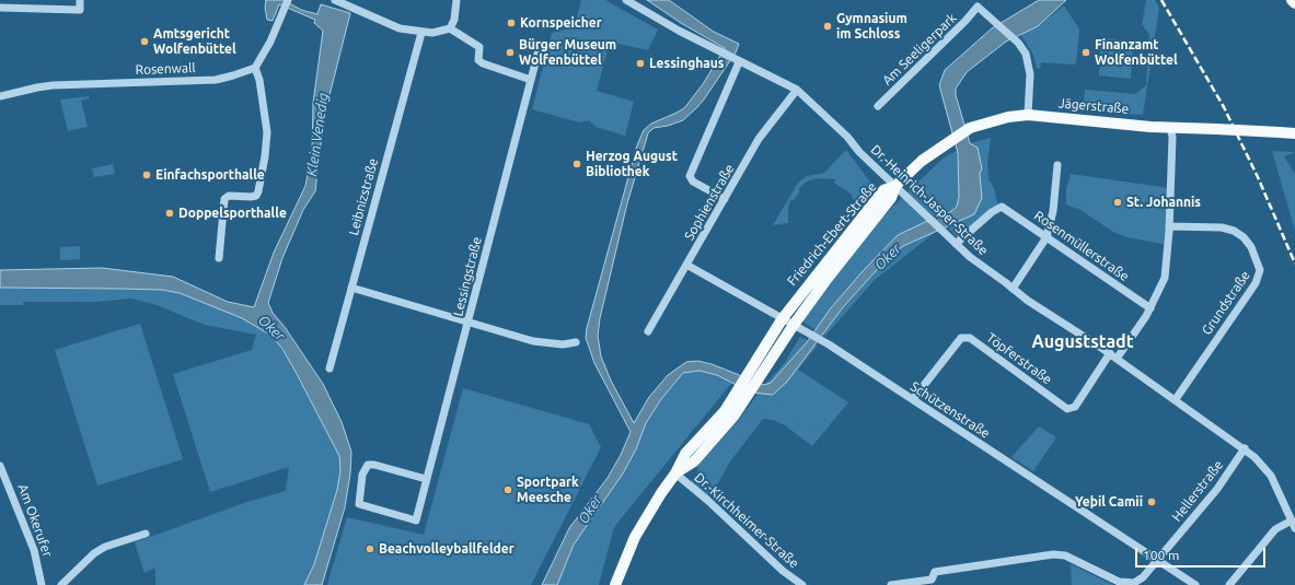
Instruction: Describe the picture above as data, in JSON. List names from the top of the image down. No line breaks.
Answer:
{"streets":{"main road":["Jägerstraße","Friedrich-Ebert-Straße"],"street":["Am Seeligerpark","Rosenwall","Leibnizstraße","Dr.-Heinrich-Jasper-Straße","Sophienstraße","Rosenmüllerstraße","Lessingstraße","Grundstraße","Töpferstraße","Schützenstraße","Hellerstraße","Am Okerufer","Dr.-Kirchheimer-Straße"]},"crossings":[["Am Seeligerpark","Jägerstraße"],["Jägerstraße","Dr.-Heinrich-Jasper-Straße"],["Jägerstraße","Friedrich-Ebert-Straße"],["Dr.-Heinrich-Jasper-Straße","Sophienstraße"],["Dr.-Heinrich-Jasper-Straße","Friedrich-Ebert-Straße"],["Dr.-Heinrich-Jasper-Straße","Rosenmüllerstraße"],["Dr.-Heinrich-Jasper-Straße","Grundstraße"],["Dr.-Heinrich-Jasper-Straße","Töpferstraße"],["Dr.-Heinrich-Jasper-Straße","Hellerstraße"],["Sophienstraße","Schützenstraße"],["Friedrich-Ebert-Straße","Schützenstraße"],["Friedrich-Ebert-Straße","Dr.-Kirchheimer-Straße"],["Töpferstraße","Schützenstraße"],["Schützenstraße","Hellerstraße"]],"districts":["Auguststadt"],"water":["Klein Venedig","Oker"],"places":["Kornspeicher","Gymnasium im Schloss","Amtsgericht Wolfenbüttel","Bürger Museum Wolfenbüttel","Finanzamt Wolfenbüttel","Lessinghaus","Herzog August Bibliothek","Einfachsporthalle","St. Johannis","Doppelsporthalle","Sportpark Meesche","Yeþil Camii","Beachvolleyballfelder"],"scale_bar":"100 m"}
